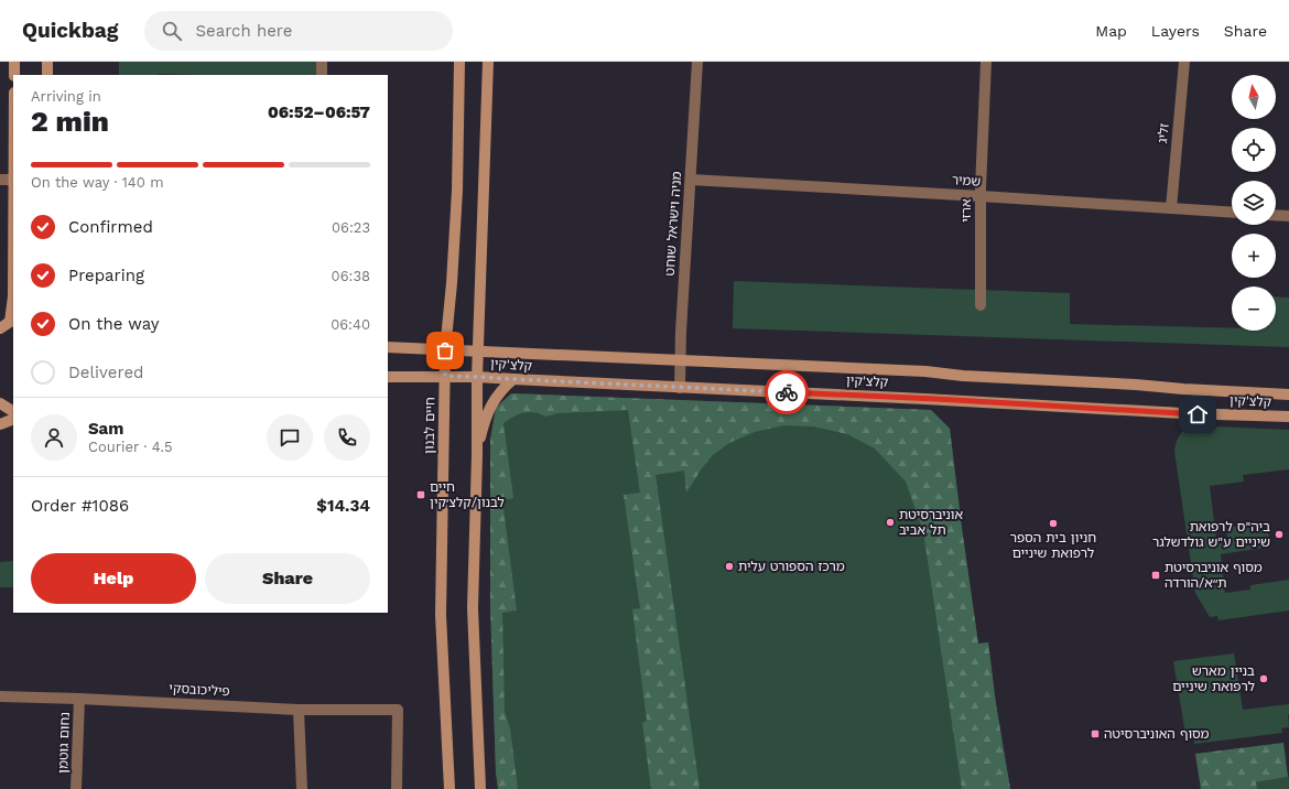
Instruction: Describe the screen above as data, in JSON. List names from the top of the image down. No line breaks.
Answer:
{"streets":{"street":["זליג","שמיר","ארזי","מניה וישראל שוחט","קלצ'קין","חיים לבנון","פיליכובסקי","נחום גוטמן"]},"crossings":[["זליג","שמיר"],["שמיר","ארזי"],["שמיר","מניה וישראל שוחט"],["מניה וישראל שוחט","קלצ'קין"],["קלצ'קין","חיים לבנון"],["פיליכובסקי","נחום גוטמן"]],"places":{"transit":["חיים לבנון/קלצ׳קין","מסוף אוניברסיטת ת״א/הורדה","מסוף האוניברסיטה"],"other":["אוניברסיטת תל אביב","חניון בית הספר לרפואת שיניים","ביה\"ס לרפואת שיניים ע\"ש גולדשלגר","מרכז הספורט עלית","בניין מארש לרפואת שיניים"]},"north":"top","page":{"header":"Quickbag","search":"Search here","nav":["Map","Layers","Share"],"map_buttons":["+","−"],"heading":["2 min","Arriving in","06:52–06:57"],"panel":["Sam","Courier · 4.5","Order #1086","$14.34"],"bar":"On the way · 140 m","list":[["Confirmed","06:23"],["Preparing","06:38"],["On the way","06:40"],"Delivered"],"buttons":["Help","Share"]}}
